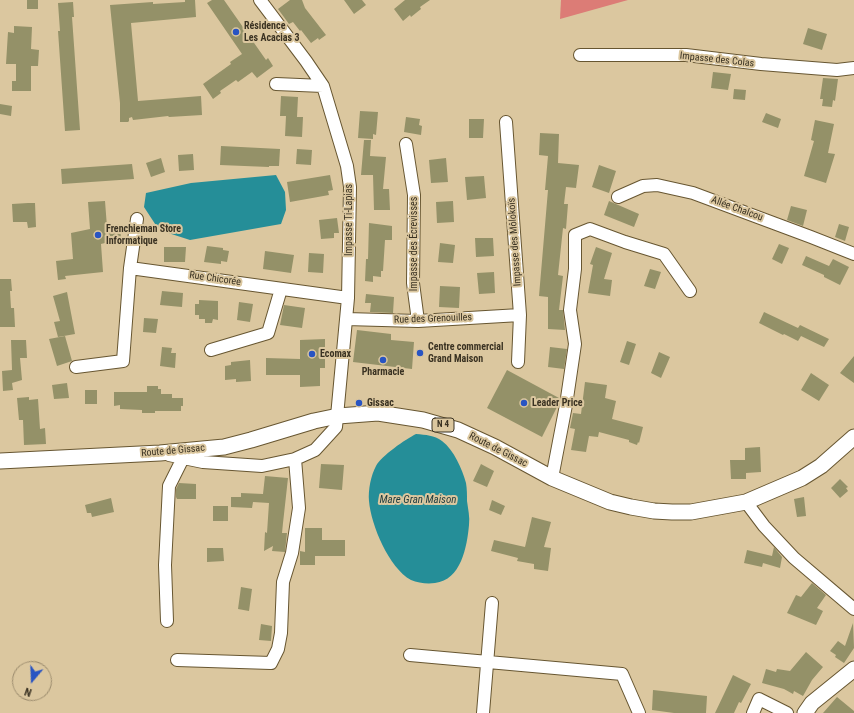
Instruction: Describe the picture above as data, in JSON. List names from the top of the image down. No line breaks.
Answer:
{"streets":{"main road":["N 4","Route de Gissac"],"street":["Impasse des Colas","Allée Chalcou","Impasse Ti-Lapias","Impasse des Môlokoïs","Impasse des Écrevisses","Rue Chicorée","Rue des Grenouilles"]},"crossings":[["Impasse Ti-Lapias","Rue Chicorée"],["Impasse Ti-Lapias","Rue des Grenouilles"],["Impasse Ti-Lapias","Route de Gissac"],["Impasse des Môlokoïs","Rue des Grenouilles"],["Impasse des Écrevisses","Rue des Grenouilles"]],"water":["Mare Gran Maison"],"places":["Résidence Les Acacias 3","Frenchieman Store Informatique","Centre commercial Grand Maison","Ecomax","Pharmacie","Gissac","Leader Price"],"north":"bottom"}
